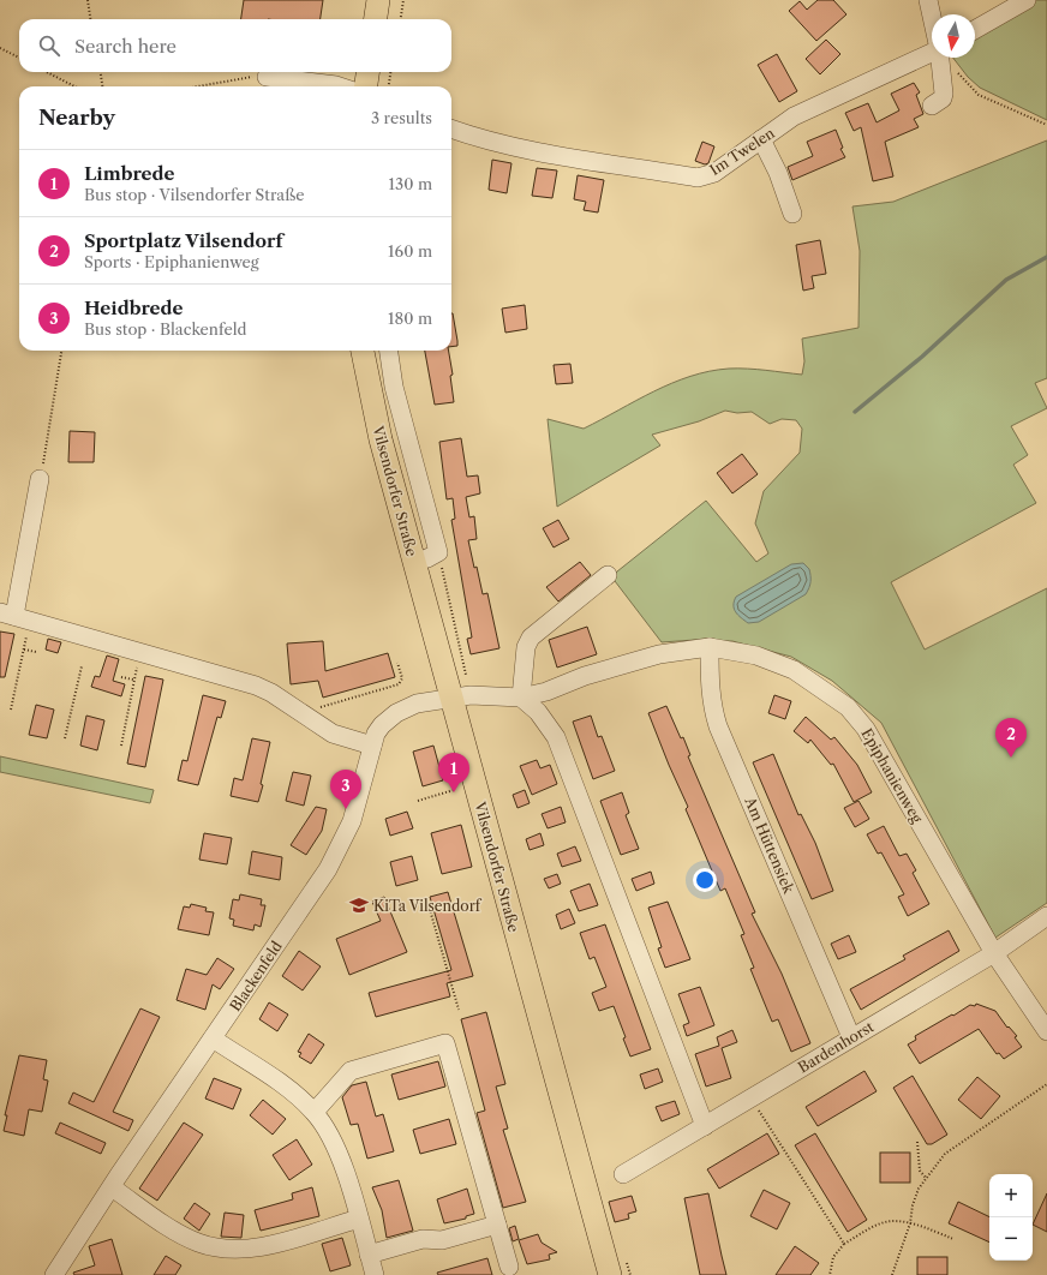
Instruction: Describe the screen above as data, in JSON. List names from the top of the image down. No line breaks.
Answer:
{"streets":{"main road":["Vilsendorfer Straße"],"street":["Im Twelen","Epiphanienweg","Am Hüttensiek","Blackenfeld","Bardenhorst"]},"crossings":[["Vilsendorfer Straße","Epiphanienweg"],["Vilsendorfer Straße","Blackenfeld"],["Epiphanienweg","Am Hüttensiek"],["Epiphanienweg","Blackenfeld"],["Epiphanienweg","Bardenhorst"],["Am Hüttensiek","Bardenhorst"]],"places":{"school or university":["KiTa Vilsendorf"]},"north":"bottom","page":{"search":"Search here","heading":["Nearby","3 results"],"list":[{"mark":"1","name":"Limbrede","note":"Bus stop · Vilsendorfer Straße","value":"130 m"},{"mark":"2","name":"Sportplatz Vilsendorf","note":"Sports · Epiphanienweg","value":"160 m"},{"mark":"3","name":"Heidbrede","note":"Bus stop · Blackenfeld","value":"180 m"}],"pins":["2","1","3"],"map_buttons":["+","−"]}}
